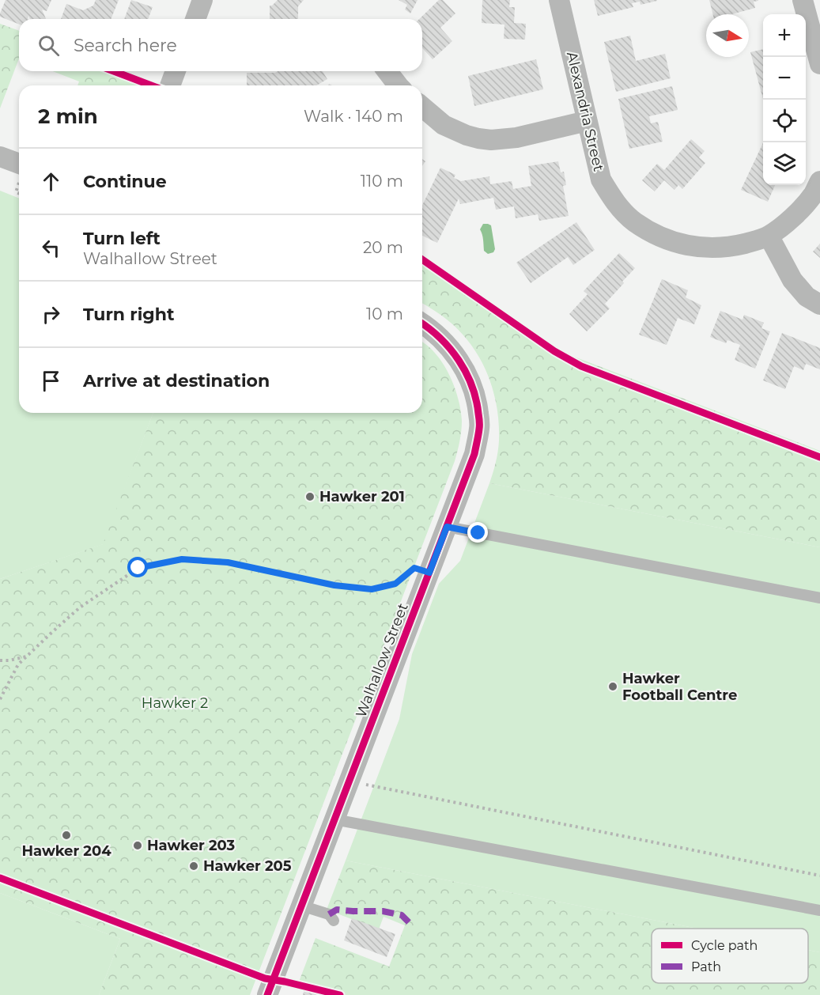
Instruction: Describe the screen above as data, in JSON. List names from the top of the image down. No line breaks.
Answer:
{"streets":{"street":["Alexandria Street","Walhallow Street"]},"parks":["Hawker 2"],"places":["Hawker 201","Hawker Football Centre","Hawker 204","Hawker 203","Hawker 205"],"legend":["Cycle path","Path"],"north":"right","page":{"map_buttons":["+","−"],"search":"Search here","heading":["2 min","Walk · 140 m"],"list":[["Continue","110 m"],["Turn left","Walhallow Street","20 m"],["Turn right","10 m"],"Arrive at destination"]}}
